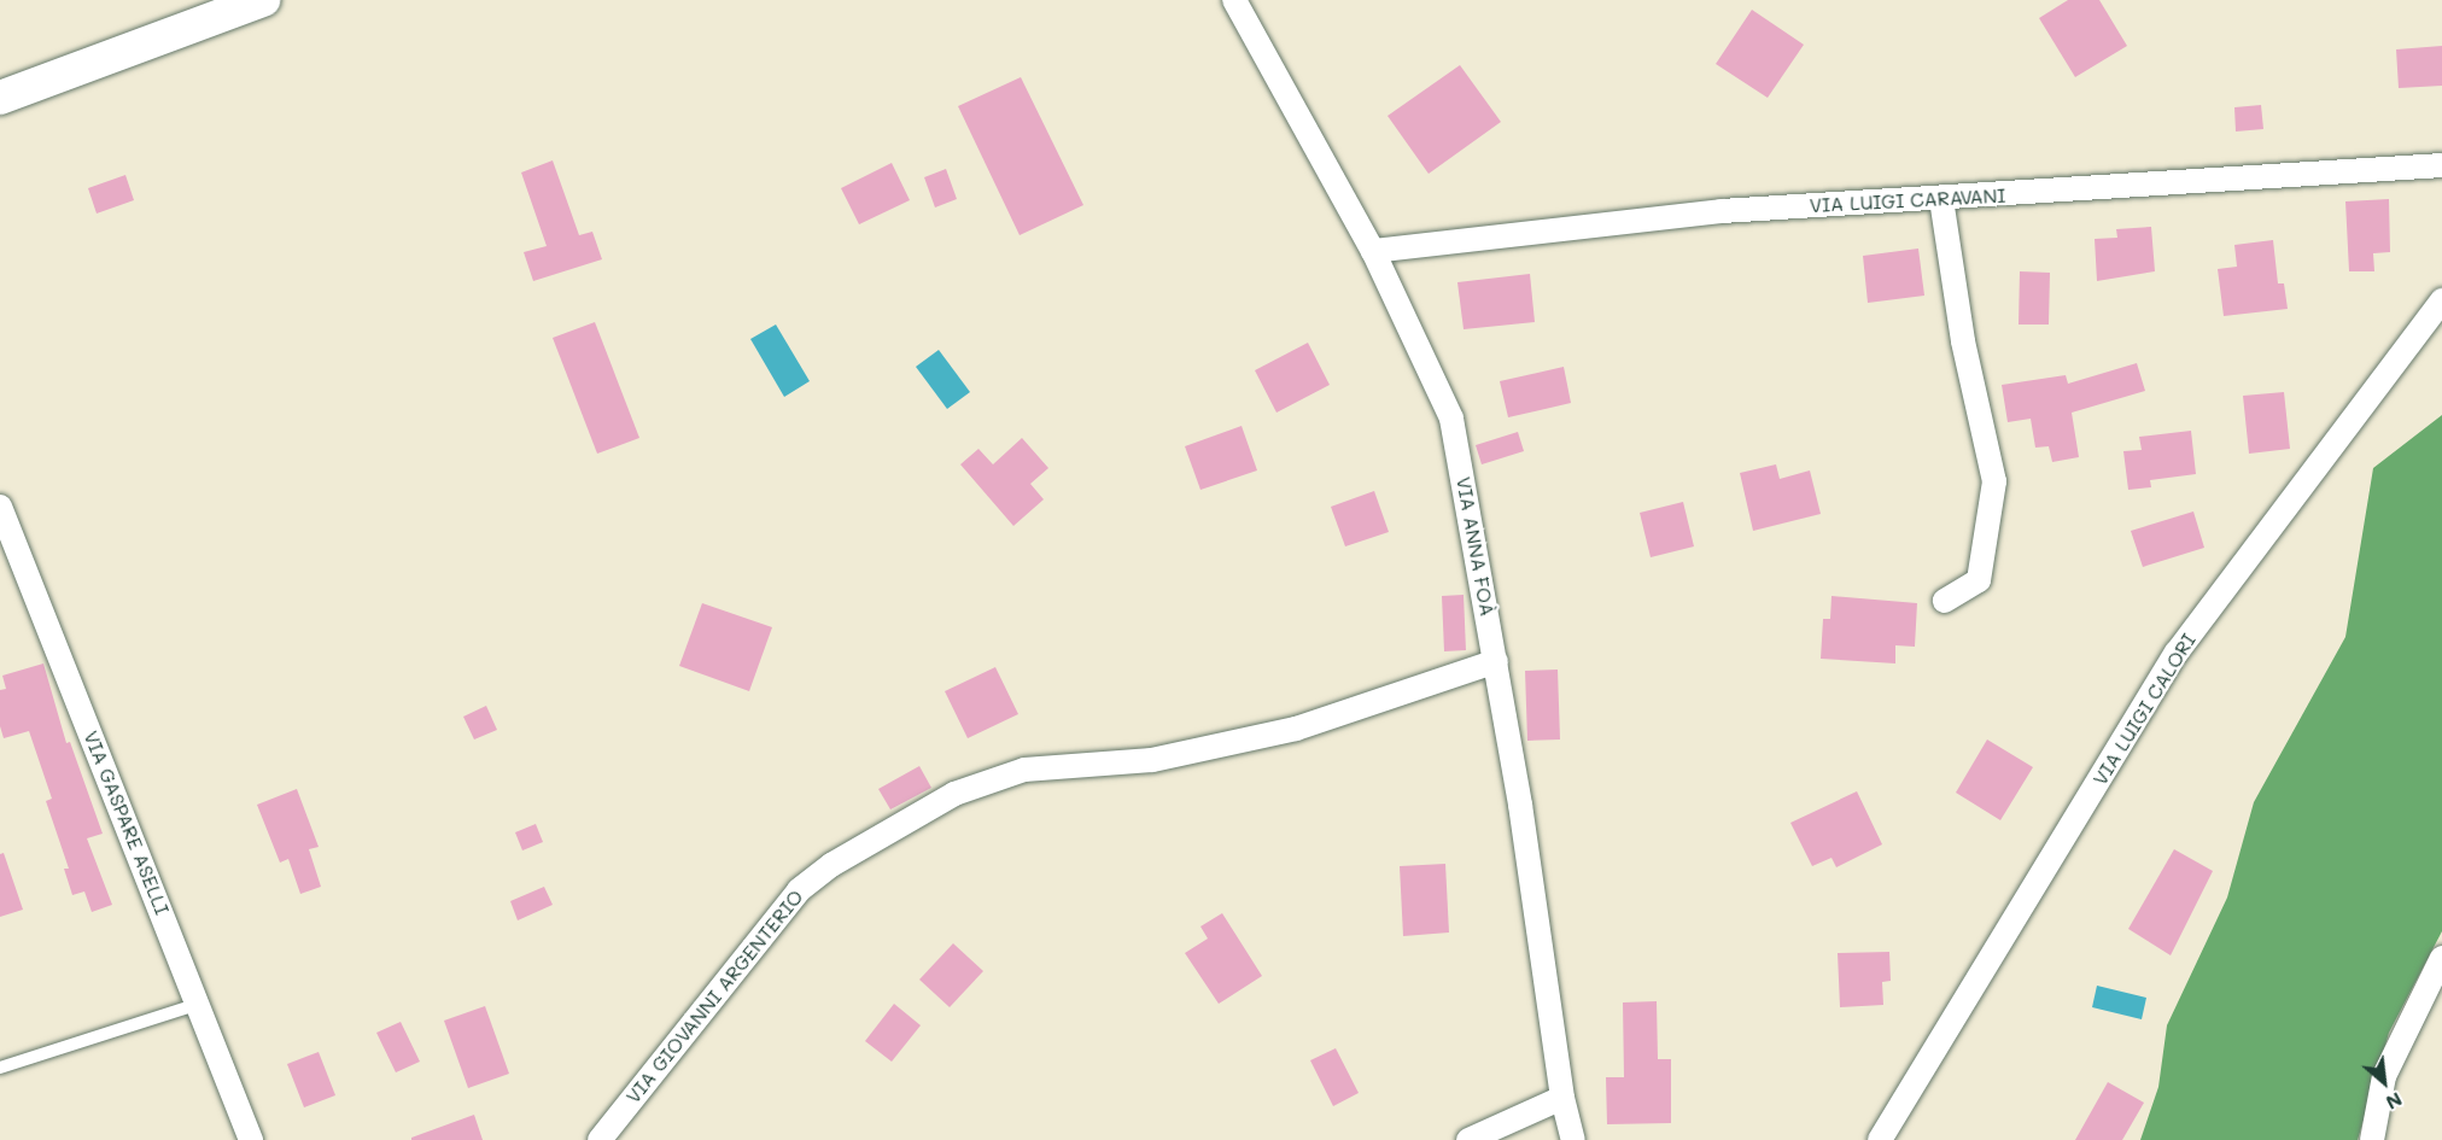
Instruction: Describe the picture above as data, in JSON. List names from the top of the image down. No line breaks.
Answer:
{"streets":{"street":["VIA LUIGI CARAVANI","VIA ANNA FOÀ","VIA LUIGI CALORI","VIA GASPARE ASELLI","VIA GIOVANNI ARGENTERIO"]},"crossings":[["VIA LUIGI CARAVANI","VIA ANNA FOÀ"],["VIA ANNA FOÀ","VIA GIOVANNI ARGENTERIO"]],"north":"bottom right"}
